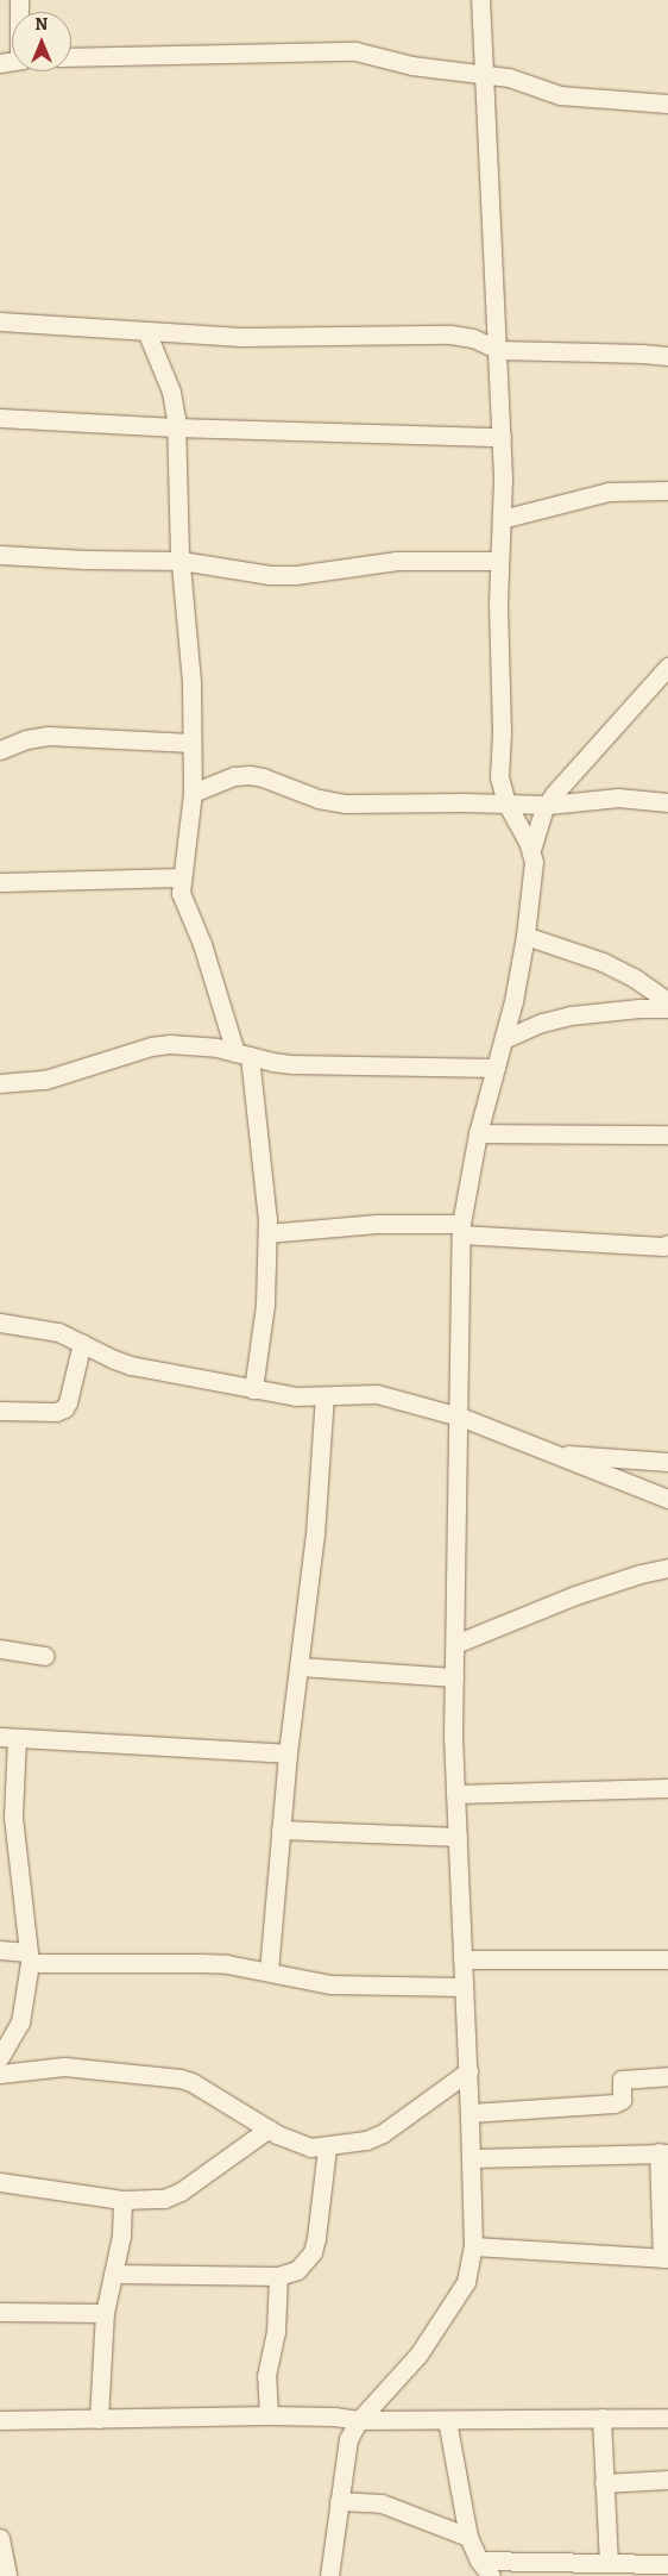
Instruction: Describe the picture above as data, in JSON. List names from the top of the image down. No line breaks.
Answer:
{"north":"top"}
